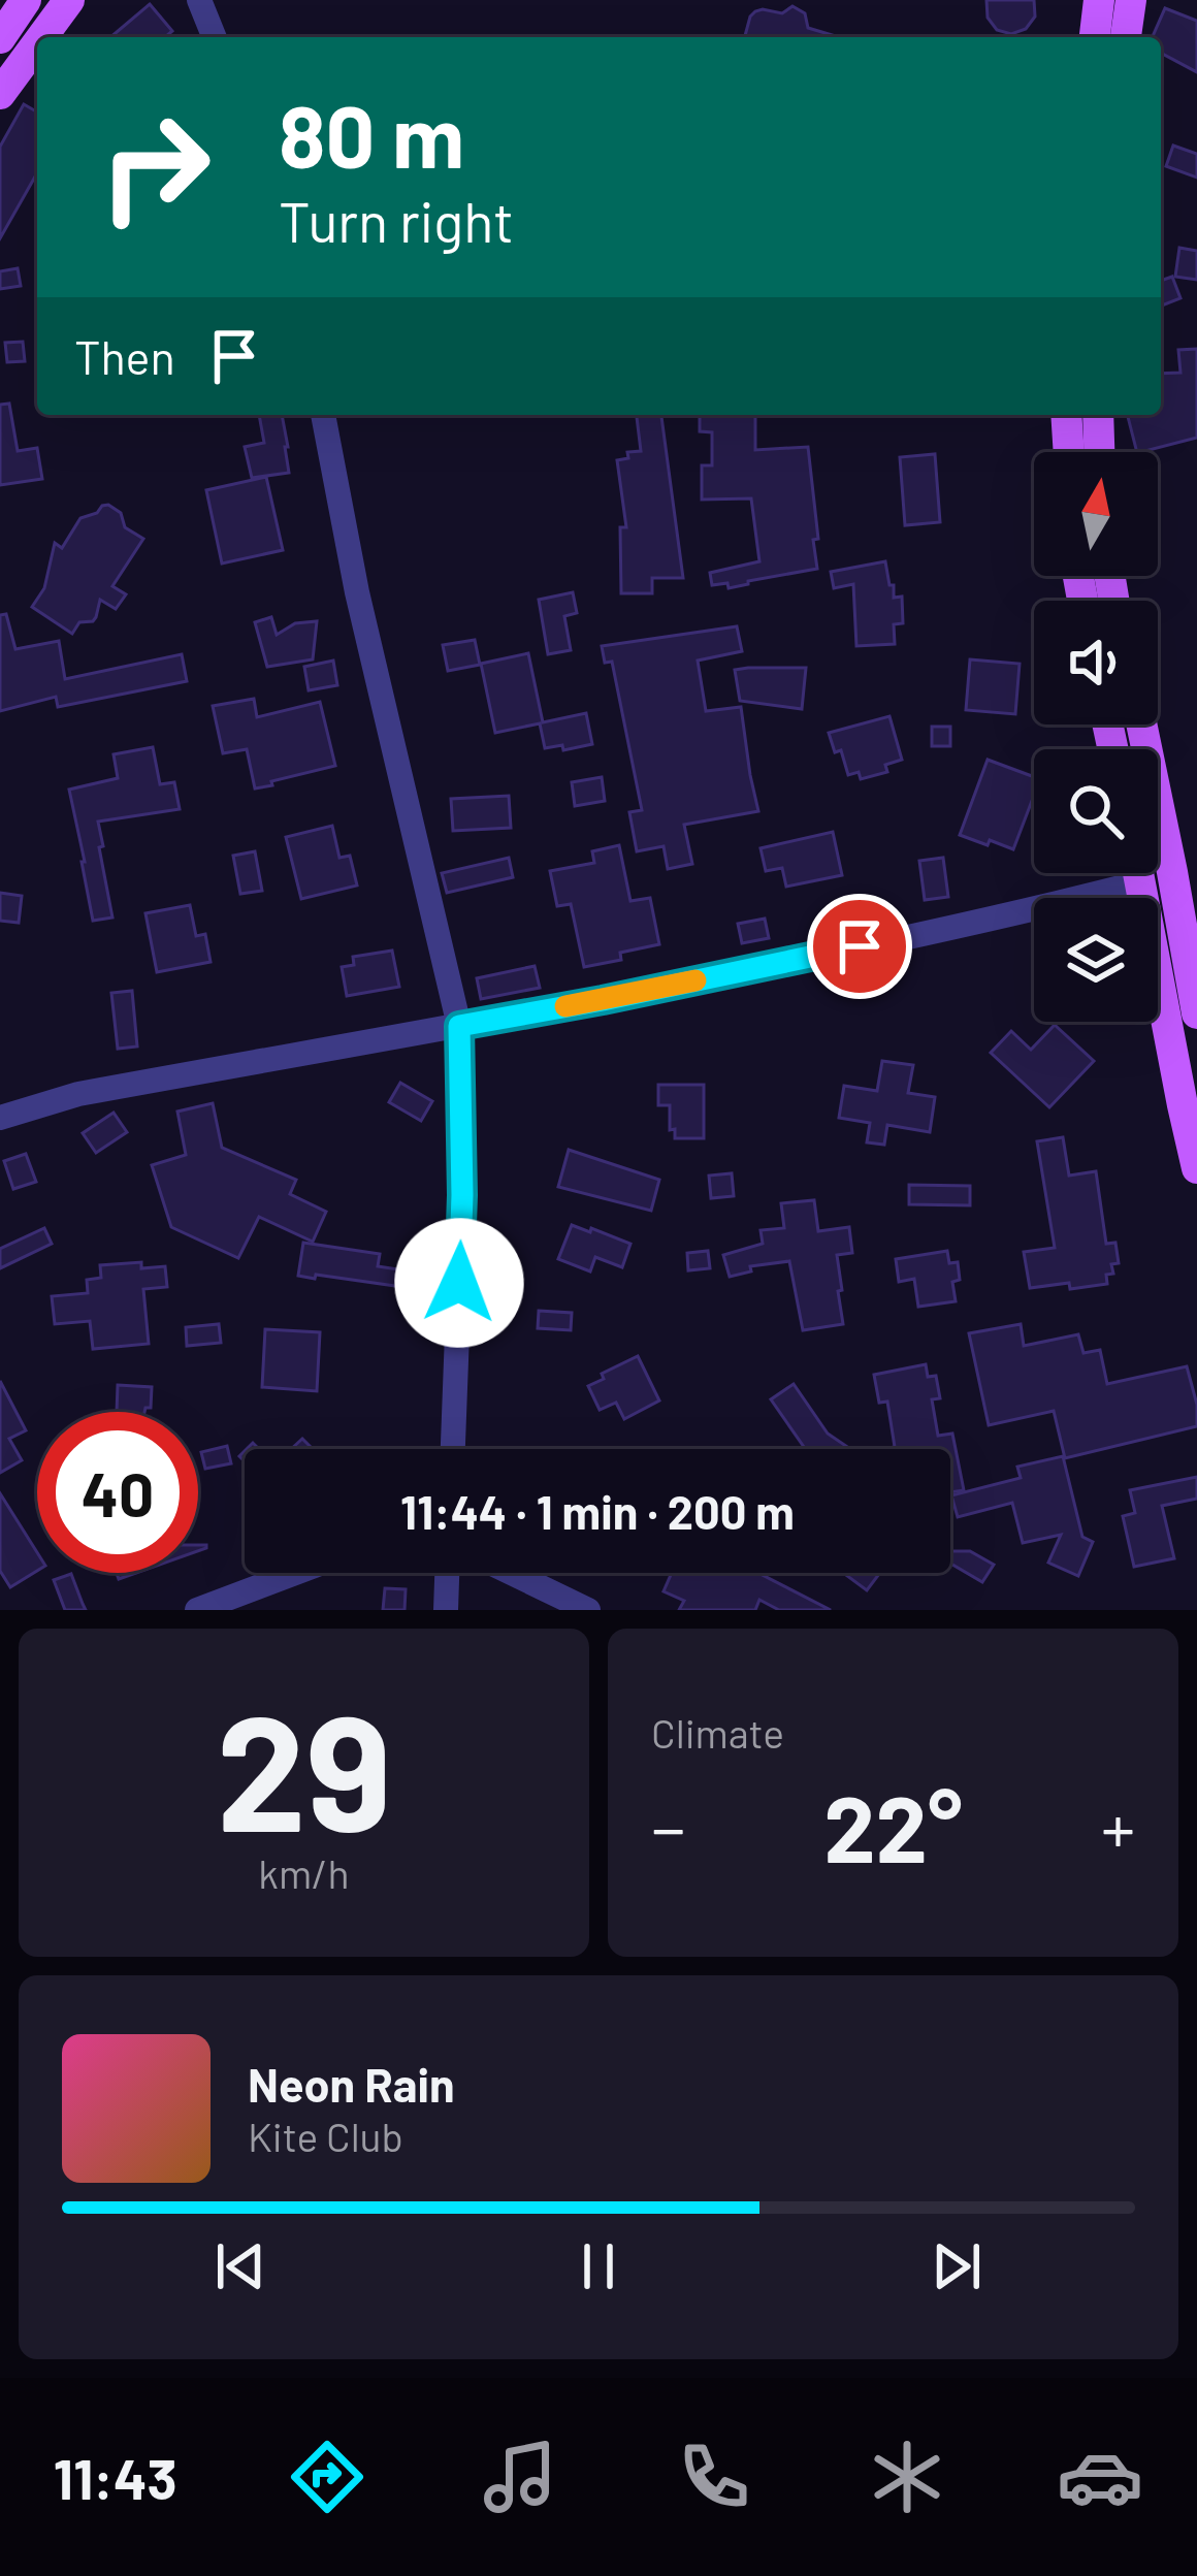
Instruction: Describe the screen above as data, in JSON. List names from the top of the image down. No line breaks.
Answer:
{"north":"top","page":{"turn":["80 m","Turn right"],"then":"Then","limit":"40","trip":"11:44 · 1 min · 200 m","tile":[["29","km/h"],"Climate"],"heat":["−","22°","+"],"song":["Neon Rain","Kite Club"],"tabs":"11:43"}}
